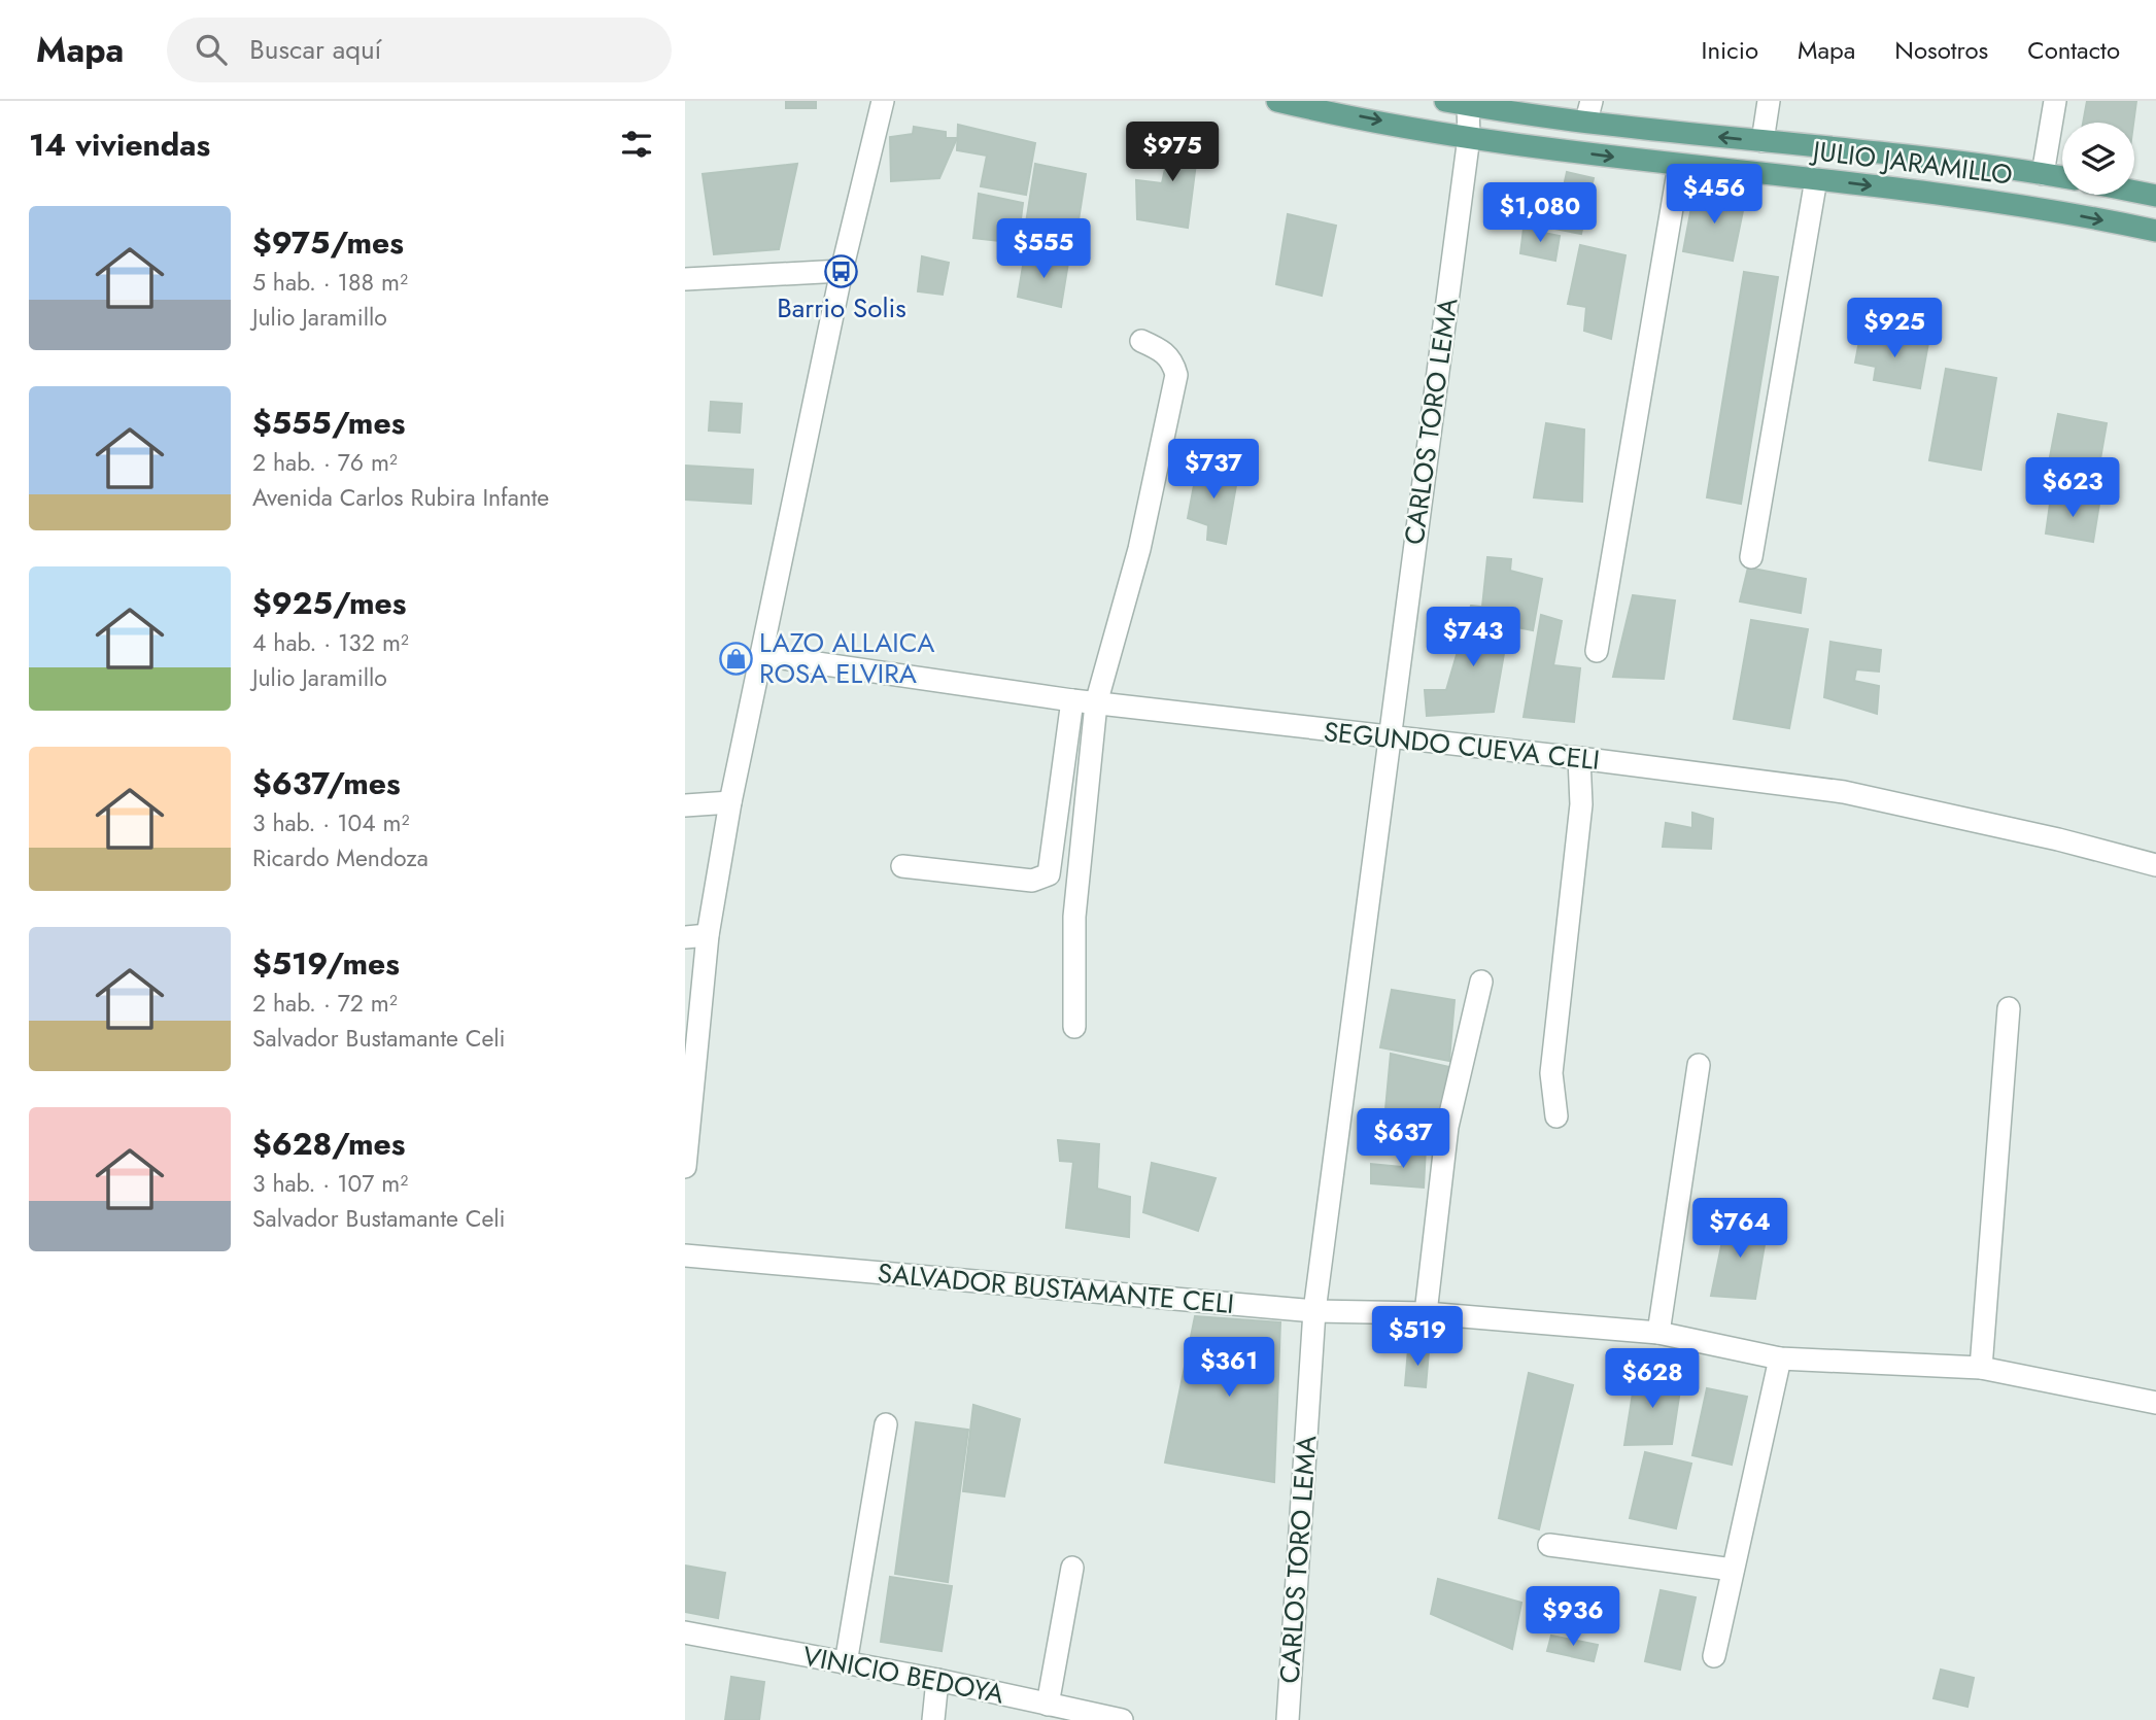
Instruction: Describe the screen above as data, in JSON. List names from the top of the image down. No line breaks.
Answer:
{"streets":{"main road":["JULIO JARAMILLO"],"street":["CARLOS TORO LEMA","SEGUNDO CUEVA CELI","SALVADOR BUSTAMANTE CELI","VINICIO BEDOYA"]},"crossings":[["JULIO JARAMILLO","CARLOS TORO LEMA"],["CARLOS TORO LEMA","SEGUNDO CUEVA CELI"],["CARLOS TORO LEMA","SALVADOR BUSTAMANTE CELI"]],"places":{"bus stop":["Barrio Solis"],"shop":["LAZO ALLAICA ROSA ELVIRA"]},"page":{"header":"Mapa","search":"Buscar aquí","nav":["Inicio","Mapa","Nosotros","Contacto"],"heading":"14 viviendas","price":["$975","$456","$1,080","$555","$925","$737","$623","$743","$637","$764","$519","$361","$628","$936"],"list":[{"name":"$975/mes","note":"5 hab. · 188 m² · Julio Jaramillo"},{"name":"$555/mes","note":"2 hab. · 76 m² · Avenida Carlos Rubira Infante"},{"name":"$925/mes","note":"4 hab. · 132 m² · Julio Jaramillo"},{"name":"$637/mes","note":"3 hab. · 104 m² · Ricardo Mendoza"},{"name":"$519/mes","note":"2 hab. · 72 m² · Salvador Bustamante Celi"},{"name":"$628/mes","note":"3 hab. · 107 m² · Salvador Bustamante Celi"}]}}
